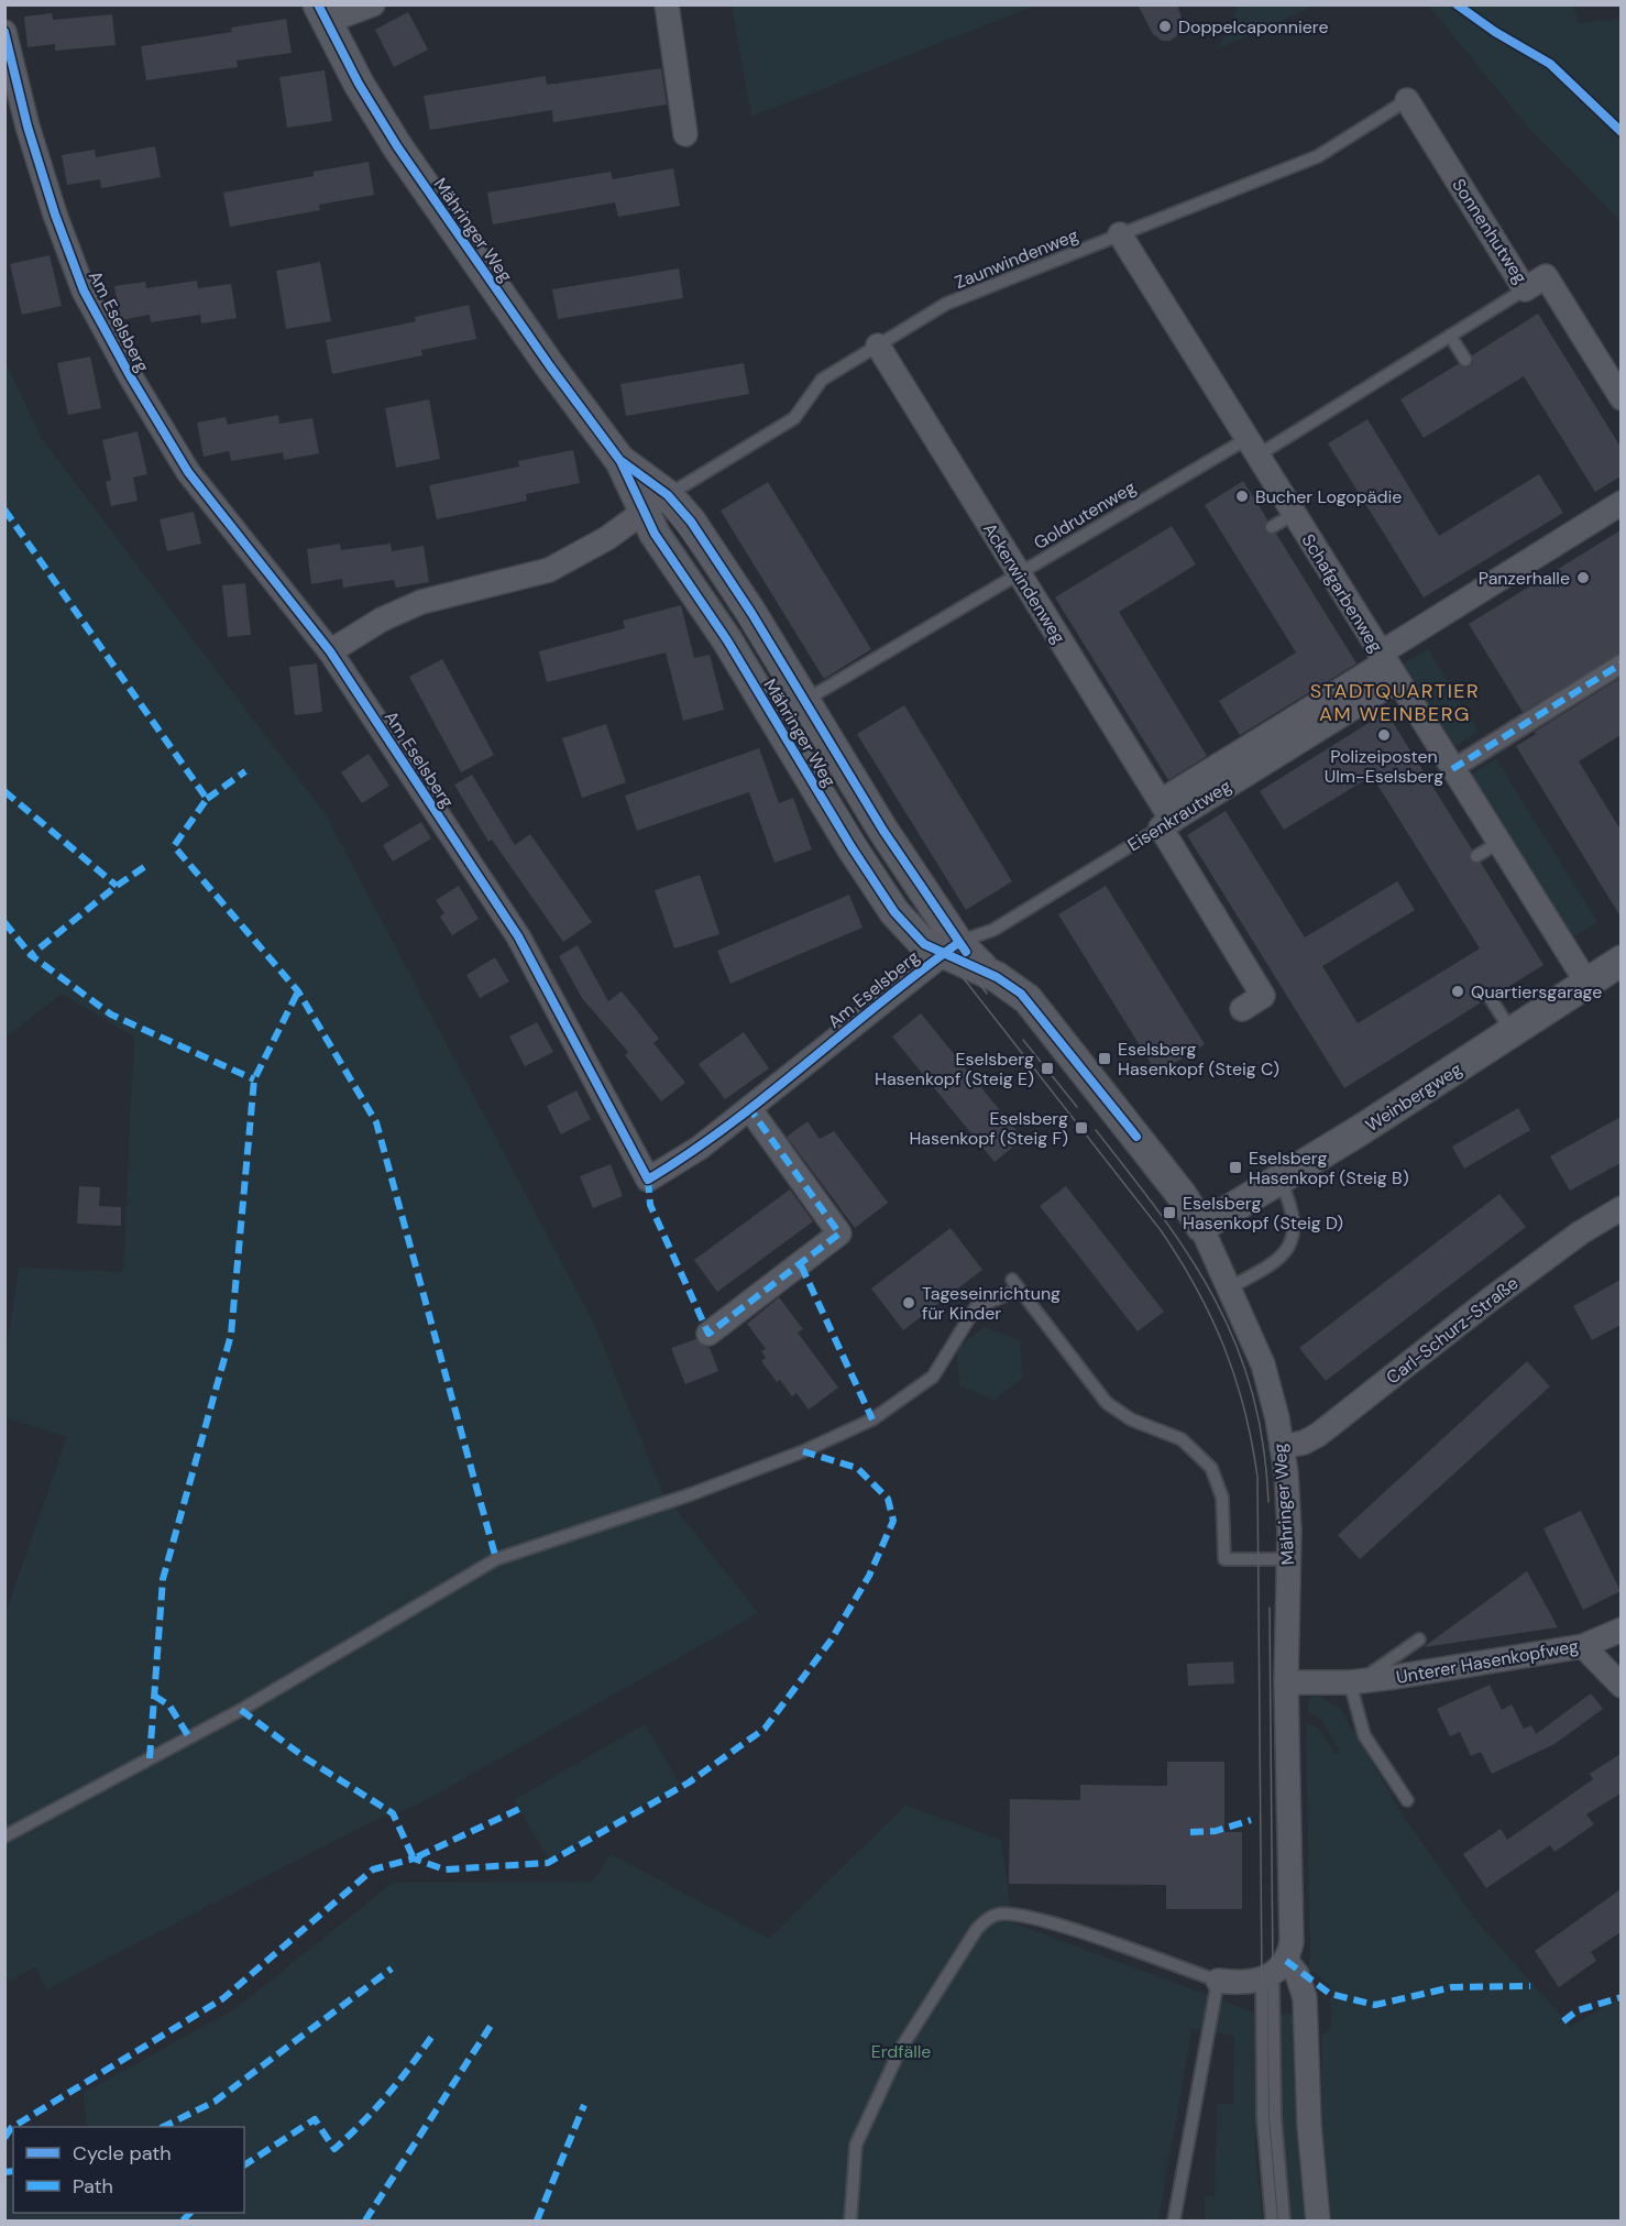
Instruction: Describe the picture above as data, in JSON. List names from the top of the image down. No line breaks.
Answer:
{"streets":{"street":["Mähringer Weg","Sonnenhutweg","Am Eselsberg","Ackerwindenweg","Schafgarbenweg","Eisenkrautweg","Weinbergweg","Carl-Schurz-Straße","Unterer Hasenkopfweg"],"lane":["Zaunwindenweg","Goldrutenweg"]},"crossings":[["Mähringer Weg","Zaunwindenweg"],["Mähringer Weg","Am Eselsberg"],["Mähringer Weg","Goldrutenweg"],["Mähringer Weg","Eisenkrautweg"],["Mähringer Weg","Weinbergweg"],["Mähringer Weg","Carl-Schurz-Straße"],["Mähringer Weg","Unterer Hasenkopfweg"],["Sonnenhutweg","Zaunwindenweg"],["Sonnenhutweg","Goldrutenweg"],["Zaunwindenweg","Ackerwindenweg"],["Zaunwindenweg","Schafgarbenweg"],["Am Eselsberg","Eisenkrautweg"],["Goldrutenweg","Ackerwindenweg"],["Goldrutenweg","Schafgarbenweg"],["Ackerwindenweg","Eisenkrautweg"],["Schafgarbenweg","Eisenkrautweg"],["Schafgarbenweg","Weinbergweg"]],"districts":["STADTQUARTIER AM WEINBERG"],"parks":["Erdfälle"],"places":{"other":["Doppelcaponniere","Bucher Logopädie","Panzerhalle","Polizeiposten Ulm-Eselsberg","Quartiersgarage","Tageseinrichtung für Kinder"],"transit":["Eselsberg Hasenkopf (Steig C)","Eselsberg Hasenkopf (Steig E)","Eselsberg Hasenkopf (Steig F)","Eselsberg Hasenkopf (Steig B)","Eselsberg Hasenkopf (Steig D)"]},"legend":["Cycle path","Path"]}
